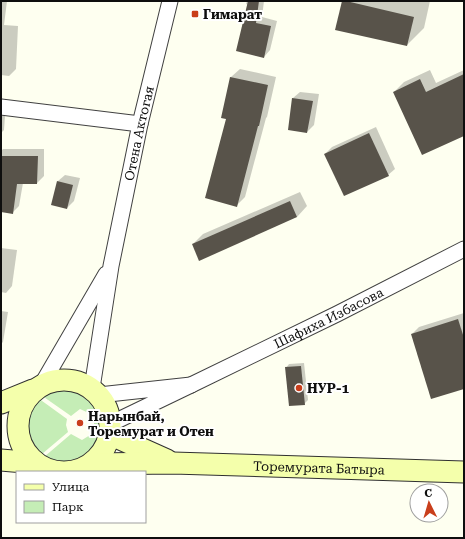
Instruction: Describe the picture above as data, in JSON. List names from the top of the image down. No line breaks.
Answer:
{"streets":{"street":["Отена Актогая","Шафиха Избасова","Торемурата Батыра"]},"places":{"transit":["Гимарат"],"other":["НУР-1","Нарынбай, Торемурат и Отен"]},"legend":["Улица","Парк"],"north":"top"}
